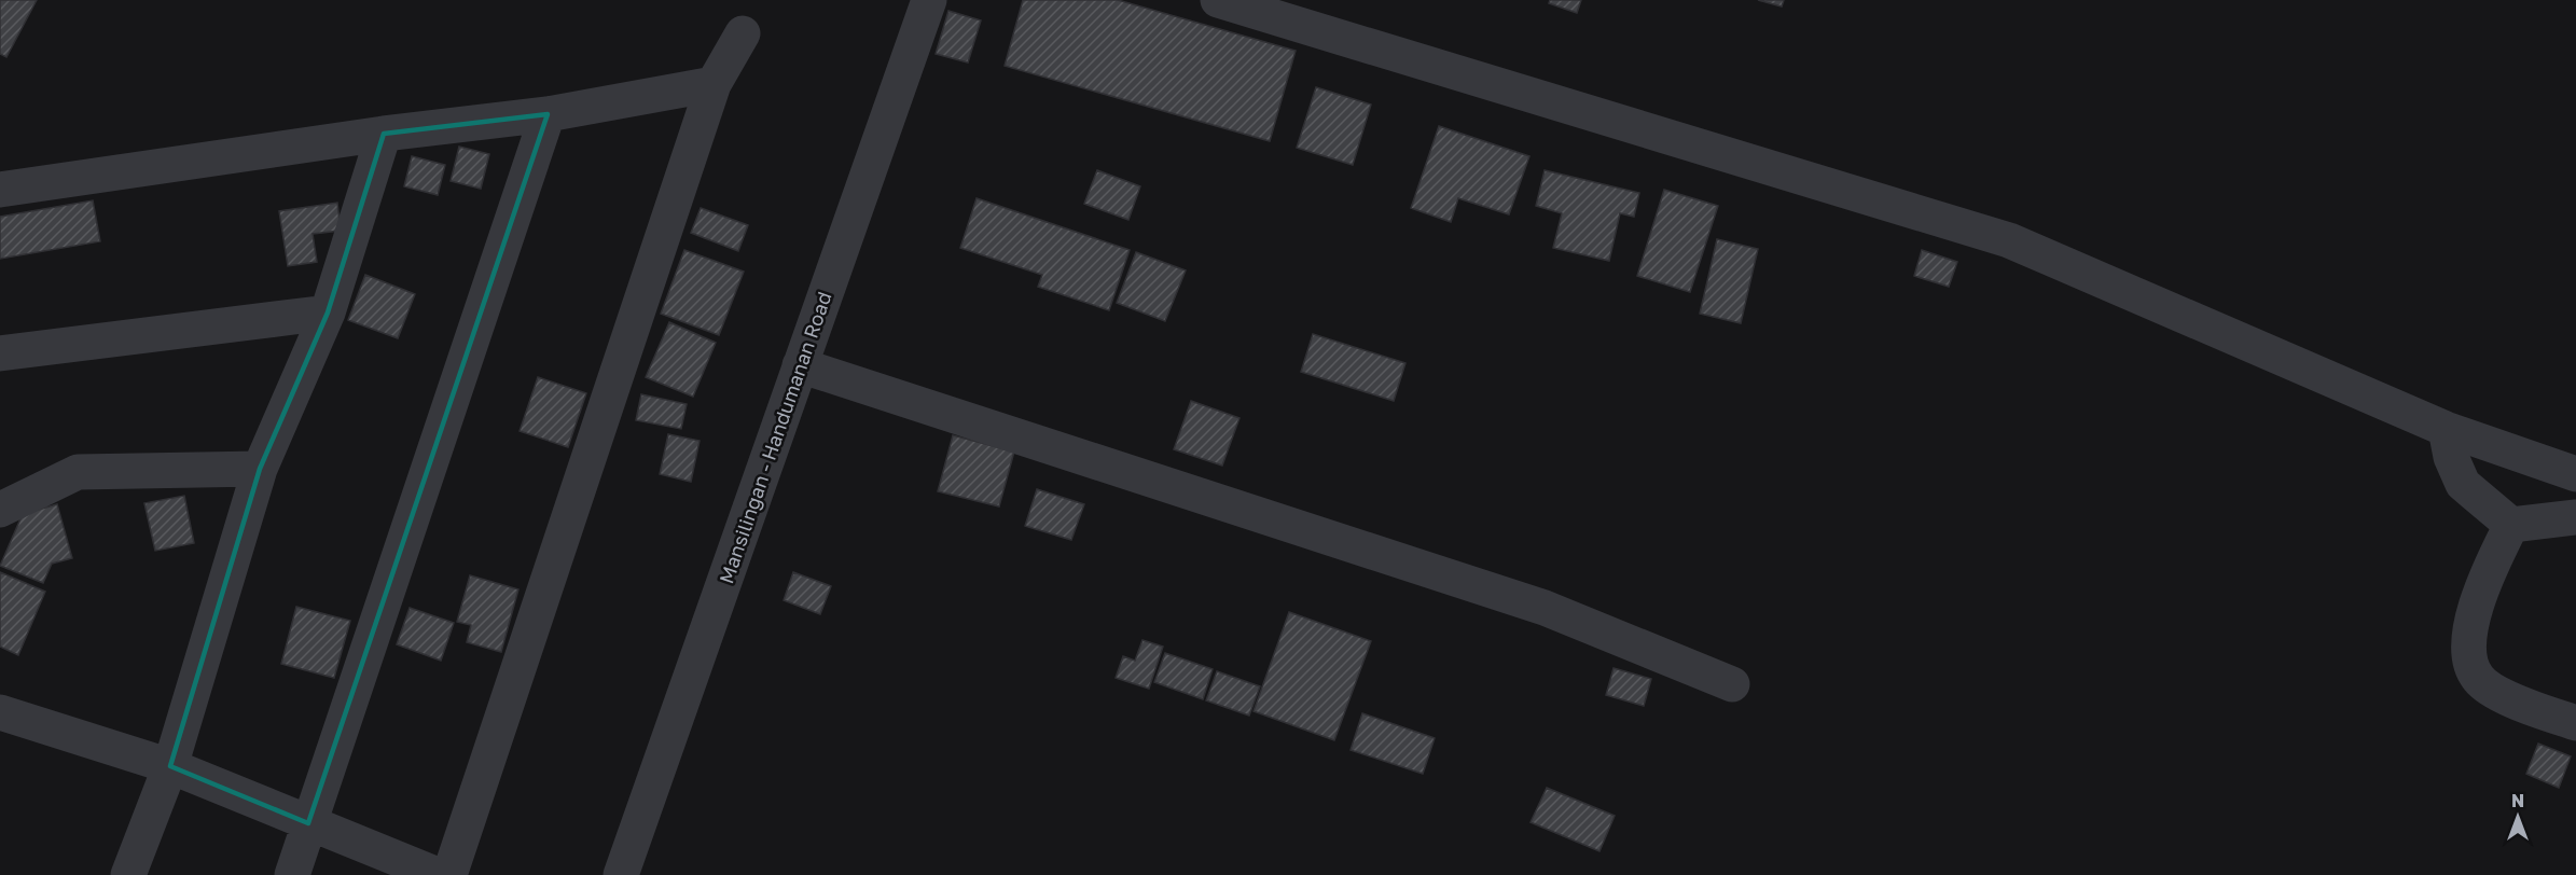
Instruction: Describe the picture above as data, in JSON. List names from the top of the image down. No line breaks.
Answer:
{"streets":{"street":["Mansilingan - Handumanan Road"]},"north":"top"}
